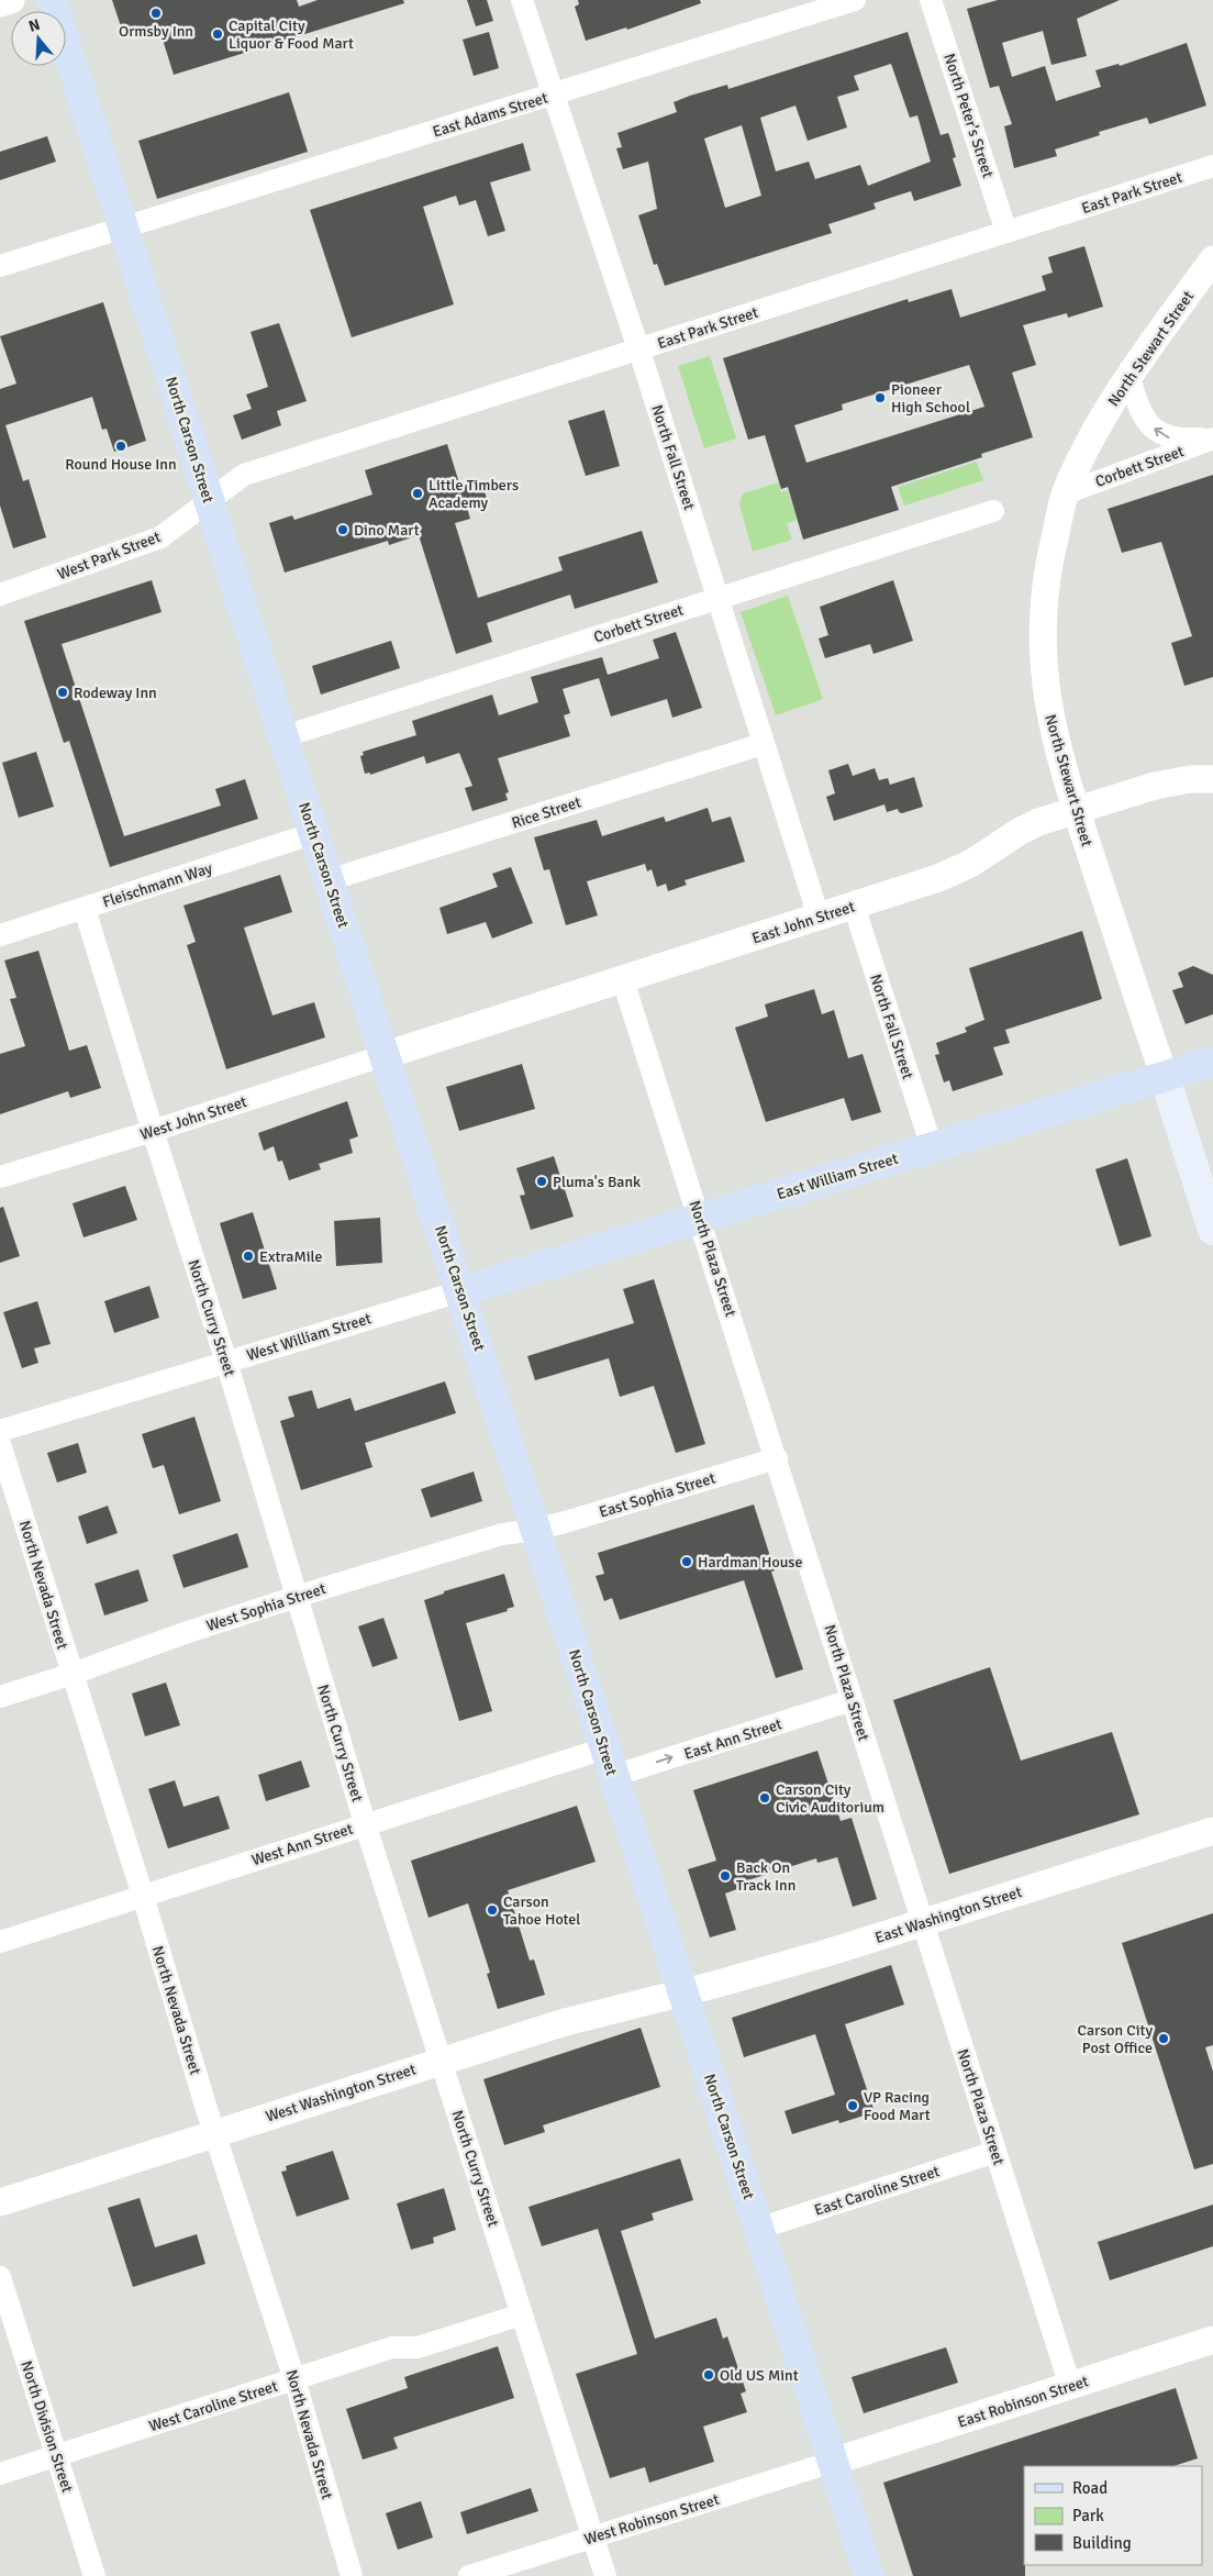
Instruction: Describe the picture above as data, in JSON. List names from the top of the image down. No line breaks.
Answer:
{"streets":{"main road":["North Stewart Street","North Carson Street","East William Street"],"street":["East Adams Street","North Peter's Street","East Park Street","North Fall Street","Corbett Street","West Park Street","Rice Street","Fleischmann Way","East John Street","West John Street","North Plaza Street","North Curry Street","West William Street","East Sophia Street","North Nevada Street","West Sophia Street","East Ann Street","West Ann Street","East Washington Street","West Washington Street","East Caroline Street","East Robinson Street","West Caroline Street","North Division Street","West Robinson Street"]},"crossings":[["East Adams Street","North Carson Street"],["East Adams Street","North Fall Street"],["North Peter's Street","East Park Street"],["East Park Street","North Carson Street"],["East Park Street","North Fall Street"],["East Park Street","West Park Street"],["North Stewart Street","Corbett Street"],["North Stewart Street","East John Street"],["North Stewart Street","East William Street"],["North Carson Street","Corbett Street"],["North Carson Street","West Park Street"],["North Carson Street","Rice Street"],["North Carson Street","Fleischmann Way"],["North Carson Street","East John Street"],["North Carson Street","West John Street"],["North Carson Street","East William Street"],["North Carson Street","West William Street"],["North Carson Street","East Sophia Street"],["North Carson Street","West Sophia Street"],["North Carson Street","East Ann Street"],["North Carson Street","West Ann Street"],["North Carson Street","East Washington Street"],["North Carson Street","West Washington Street"],["North Carson Street","East Caroline Street"],["North Carson Street","East Robinson Street"],["North Carson Street","West Robinson Street"],["North Fall Street","Corbett Street"],["North Fall Street","Rice Street"],["North Fall Street","East John Street"],["North Fall Street","East William Street"],["Fleischmann Way","North Curry Street"],["East John Street","West John Street"],["East John Street","North Plaza Street"],["West John Street","North Curry Street"],["East William Street","North Plaza Street"],["East William Street","West William Street"],["North Plaza Street","East Sophia Street"],["North Plaza Street","East Ann Street"],["North Plaza Street","East Washington Street"],["North Plaza Street","East Caroline Street"],["North Plaza Street","East Robinson Street"],["North Curry Street","West William Street"],["North Curry Street","West Sophia Street"],["North Curry Street","West Ann Street"],["North Curry Street","West Washington Street"],["North Curry Street","West Caroline Street"],["North Curry Street","West Robinson Street"],["East Sophia Street","West Sophia Street"],["North Nevada Street","West Sophia Street"],["North Nevada Street","West Ann Street"],["North Nevada Street","West Washington Street"],["North Nevada Street","West Caroline Street"],["East Ann Street","West Ann Street"],["East Washington Street","West Washington Street"],["East Robinson Street","West Robinson Street"],["West Caroline Street","North Division Street"]],"one_way":["East Ann Street"],"places":["Ormsby Inn","Capital City Liquor & Food Mart","Pioneer High School","Round House Inn","Little Timbers Academy","Dino Mart","Rodeway Inn","Pluma's Bank","ExtraMile","Hardman House","Carson City Civic Auditorium","Back On Track Inn","Carson Tahoe Hotel","Carson City Post Office","VP Racing Food Mart","Old US Mint"],"legend":["Road","Park","Building"],"north":"top"}
